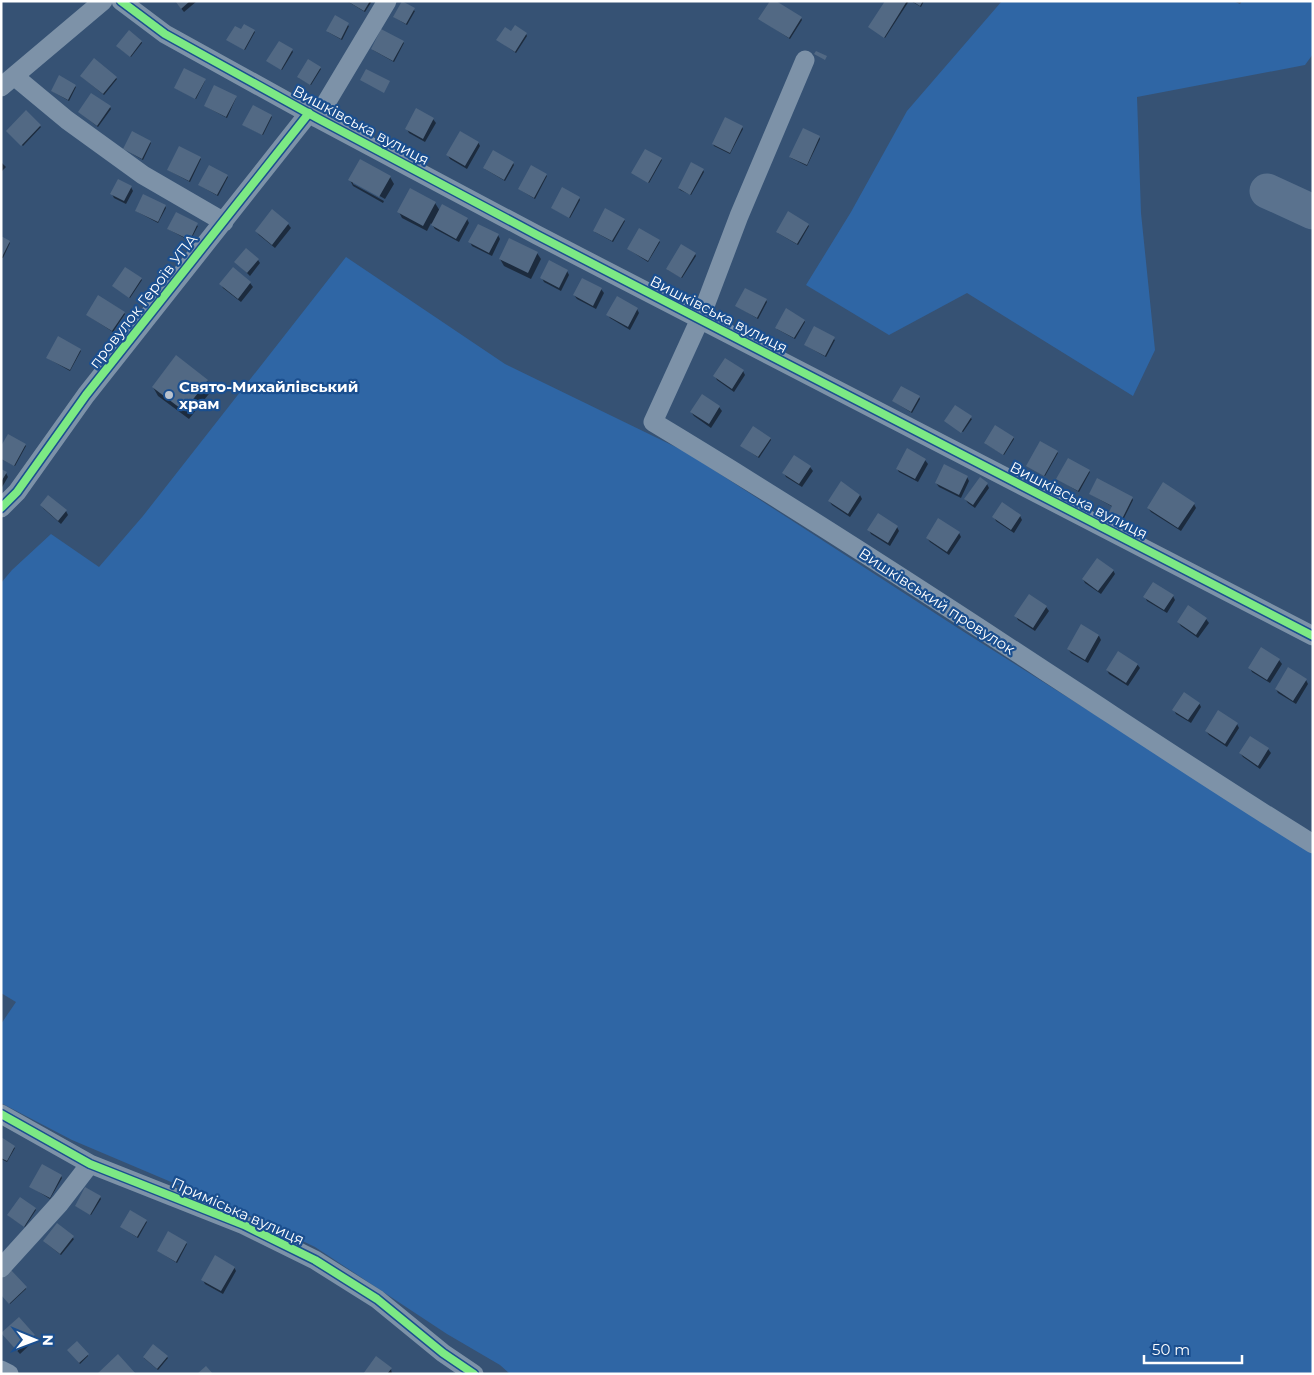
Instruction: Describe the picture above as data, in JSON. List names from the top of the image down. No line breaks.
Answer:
{"streets":{"street":["Вишківська вулиця","провулок Героїв УПА","Вишківський провулок","Приміська вулиця"]},"crossings":[["Вишківська вулиця","провулок Героїв УПА"],["Вишківська вулиця","Вишківський провулок"]],"places":["Свято-Михайлівський храм"],"scale_bar":"50 m","north":"right"}
